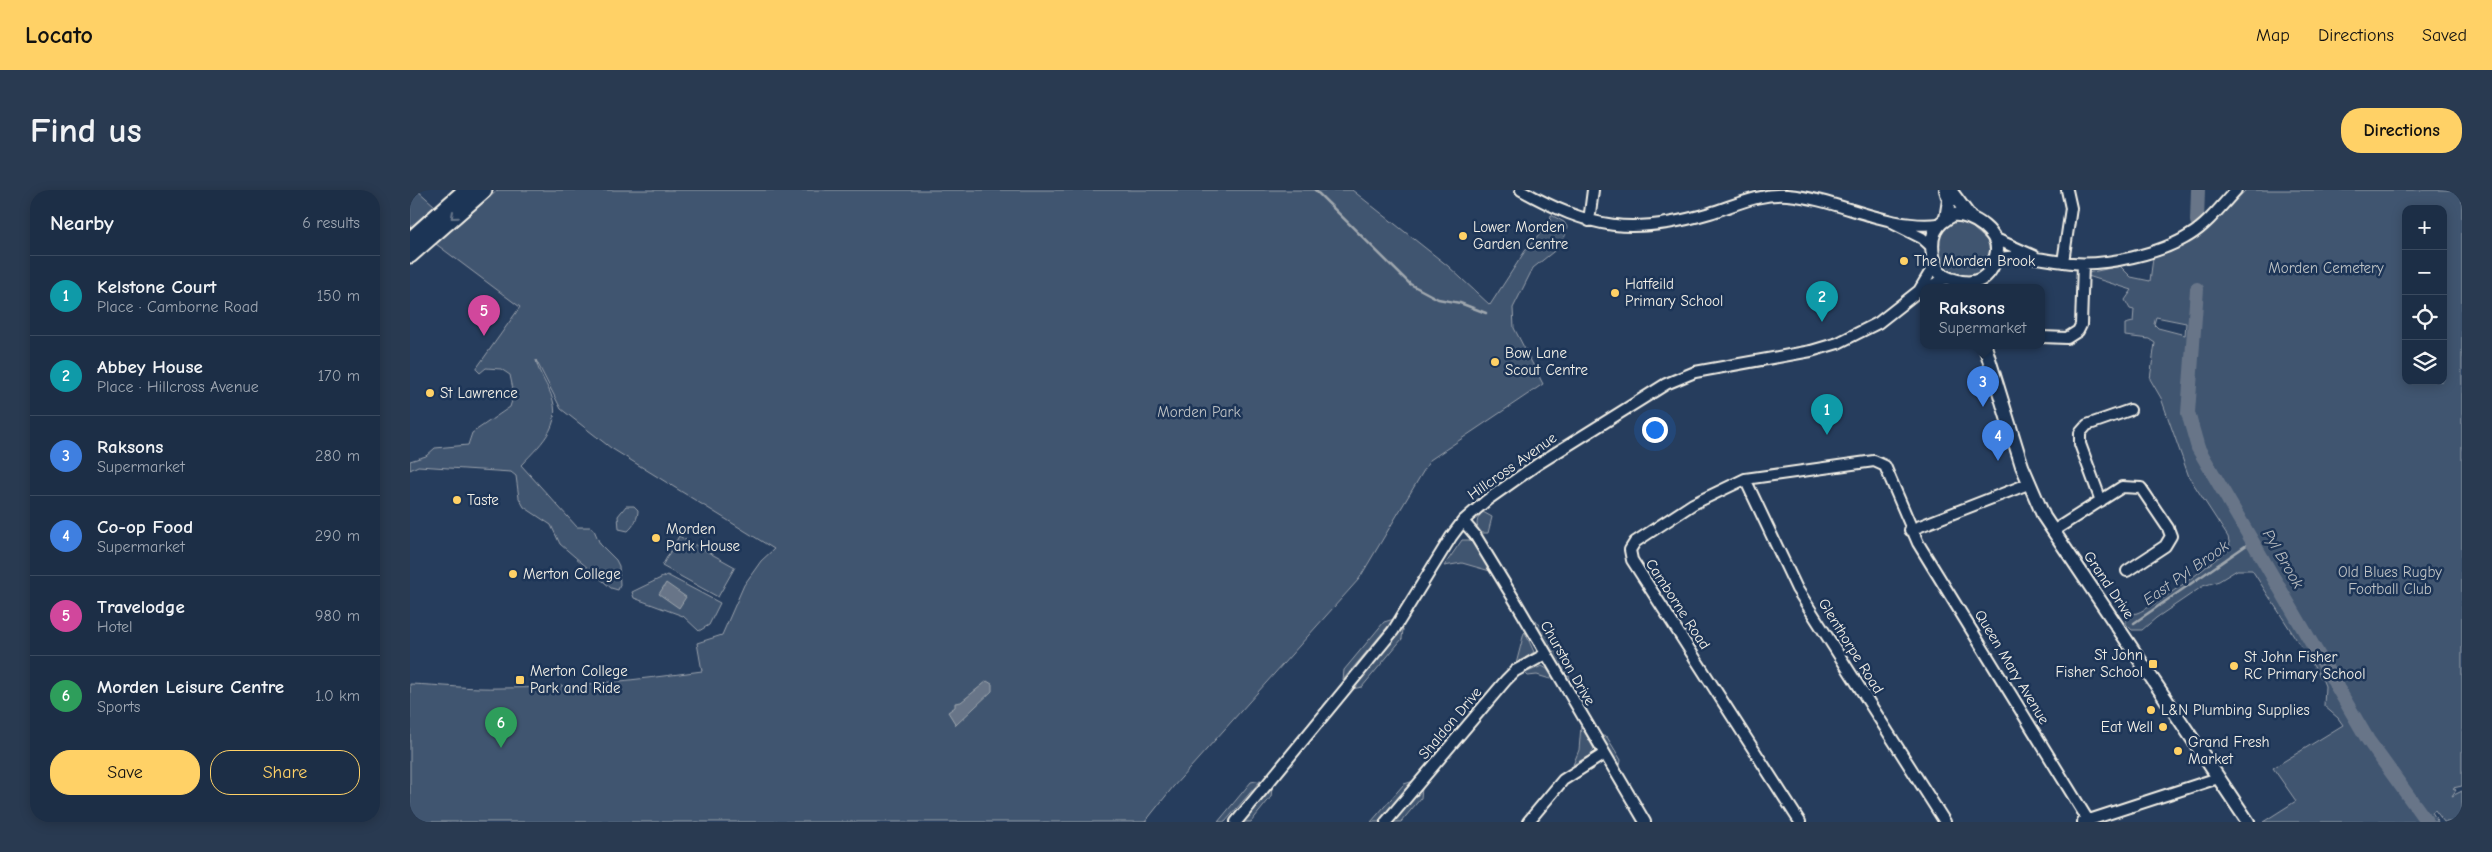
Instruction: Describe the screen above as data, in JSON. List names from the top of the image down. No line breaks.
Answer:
{"streets":{"main road":["Grand Drive"],"street":["Hillcross Avenue","Camborne Road","Glenthorpe Road","Churston Drive","Queen Mary Avenue","Shaldon Drive"]},"crossings":[["Hillcross Avenue","Churston Drive"],["Camborne Road","Glenthorpe Road"],["Camborne Road","Queen Mary Avenue"],["Churston Drive","Shaldon Drive"]],"water":["Pyl Brook","East Pyl Brook"],"parks":["Morden Cemetery","Morden Park","Old Blues Rugby Football Club"],"places":{"other":["Lower Morden Garden Centre","The Morden Brook","Hatfeild Primary School","Bow Lane Scout Centre","St Lawrence","Taste","Morden Park House","Merton College","St John Fisher RC Primary School","L&N Plumbing Supplies","Eat Well","Grand Fresh Market"],"transit":["St John Fisher School","Merton College Park and Ride"]},"page":{"header":"Locato","nav":["Map","Directions","Saved"],"buttons":["Directions",["Save","Share"]],"title":"Find us","heading":["Nearby","6 results"],"map_buttons":["+","−"],"list":[{"mark":"1","name":"Kelstone Court","note":"Place · Camborne Road","value":"150 m"},{"mark":"2","name":"Abbey House","note":"Place · Hillcross Avenue","value":"170 m"},{"mark":"3","name":"Raksons","note":"Supermarket","value":"280 m"},{"mark":"4","name":"Co-op Food","note":"Supermarket","value":"290 m"},{"mark":"5","name":"Travelodge","note":"Hotel","value":"980 m"},{"mark":"6","name":"Morden Leisure Centre","note":"Sports","value":"1.0 km"}],"pins":["2","5","3","1","4","6"],"popup":["Raksons","Supermarket"]}}
